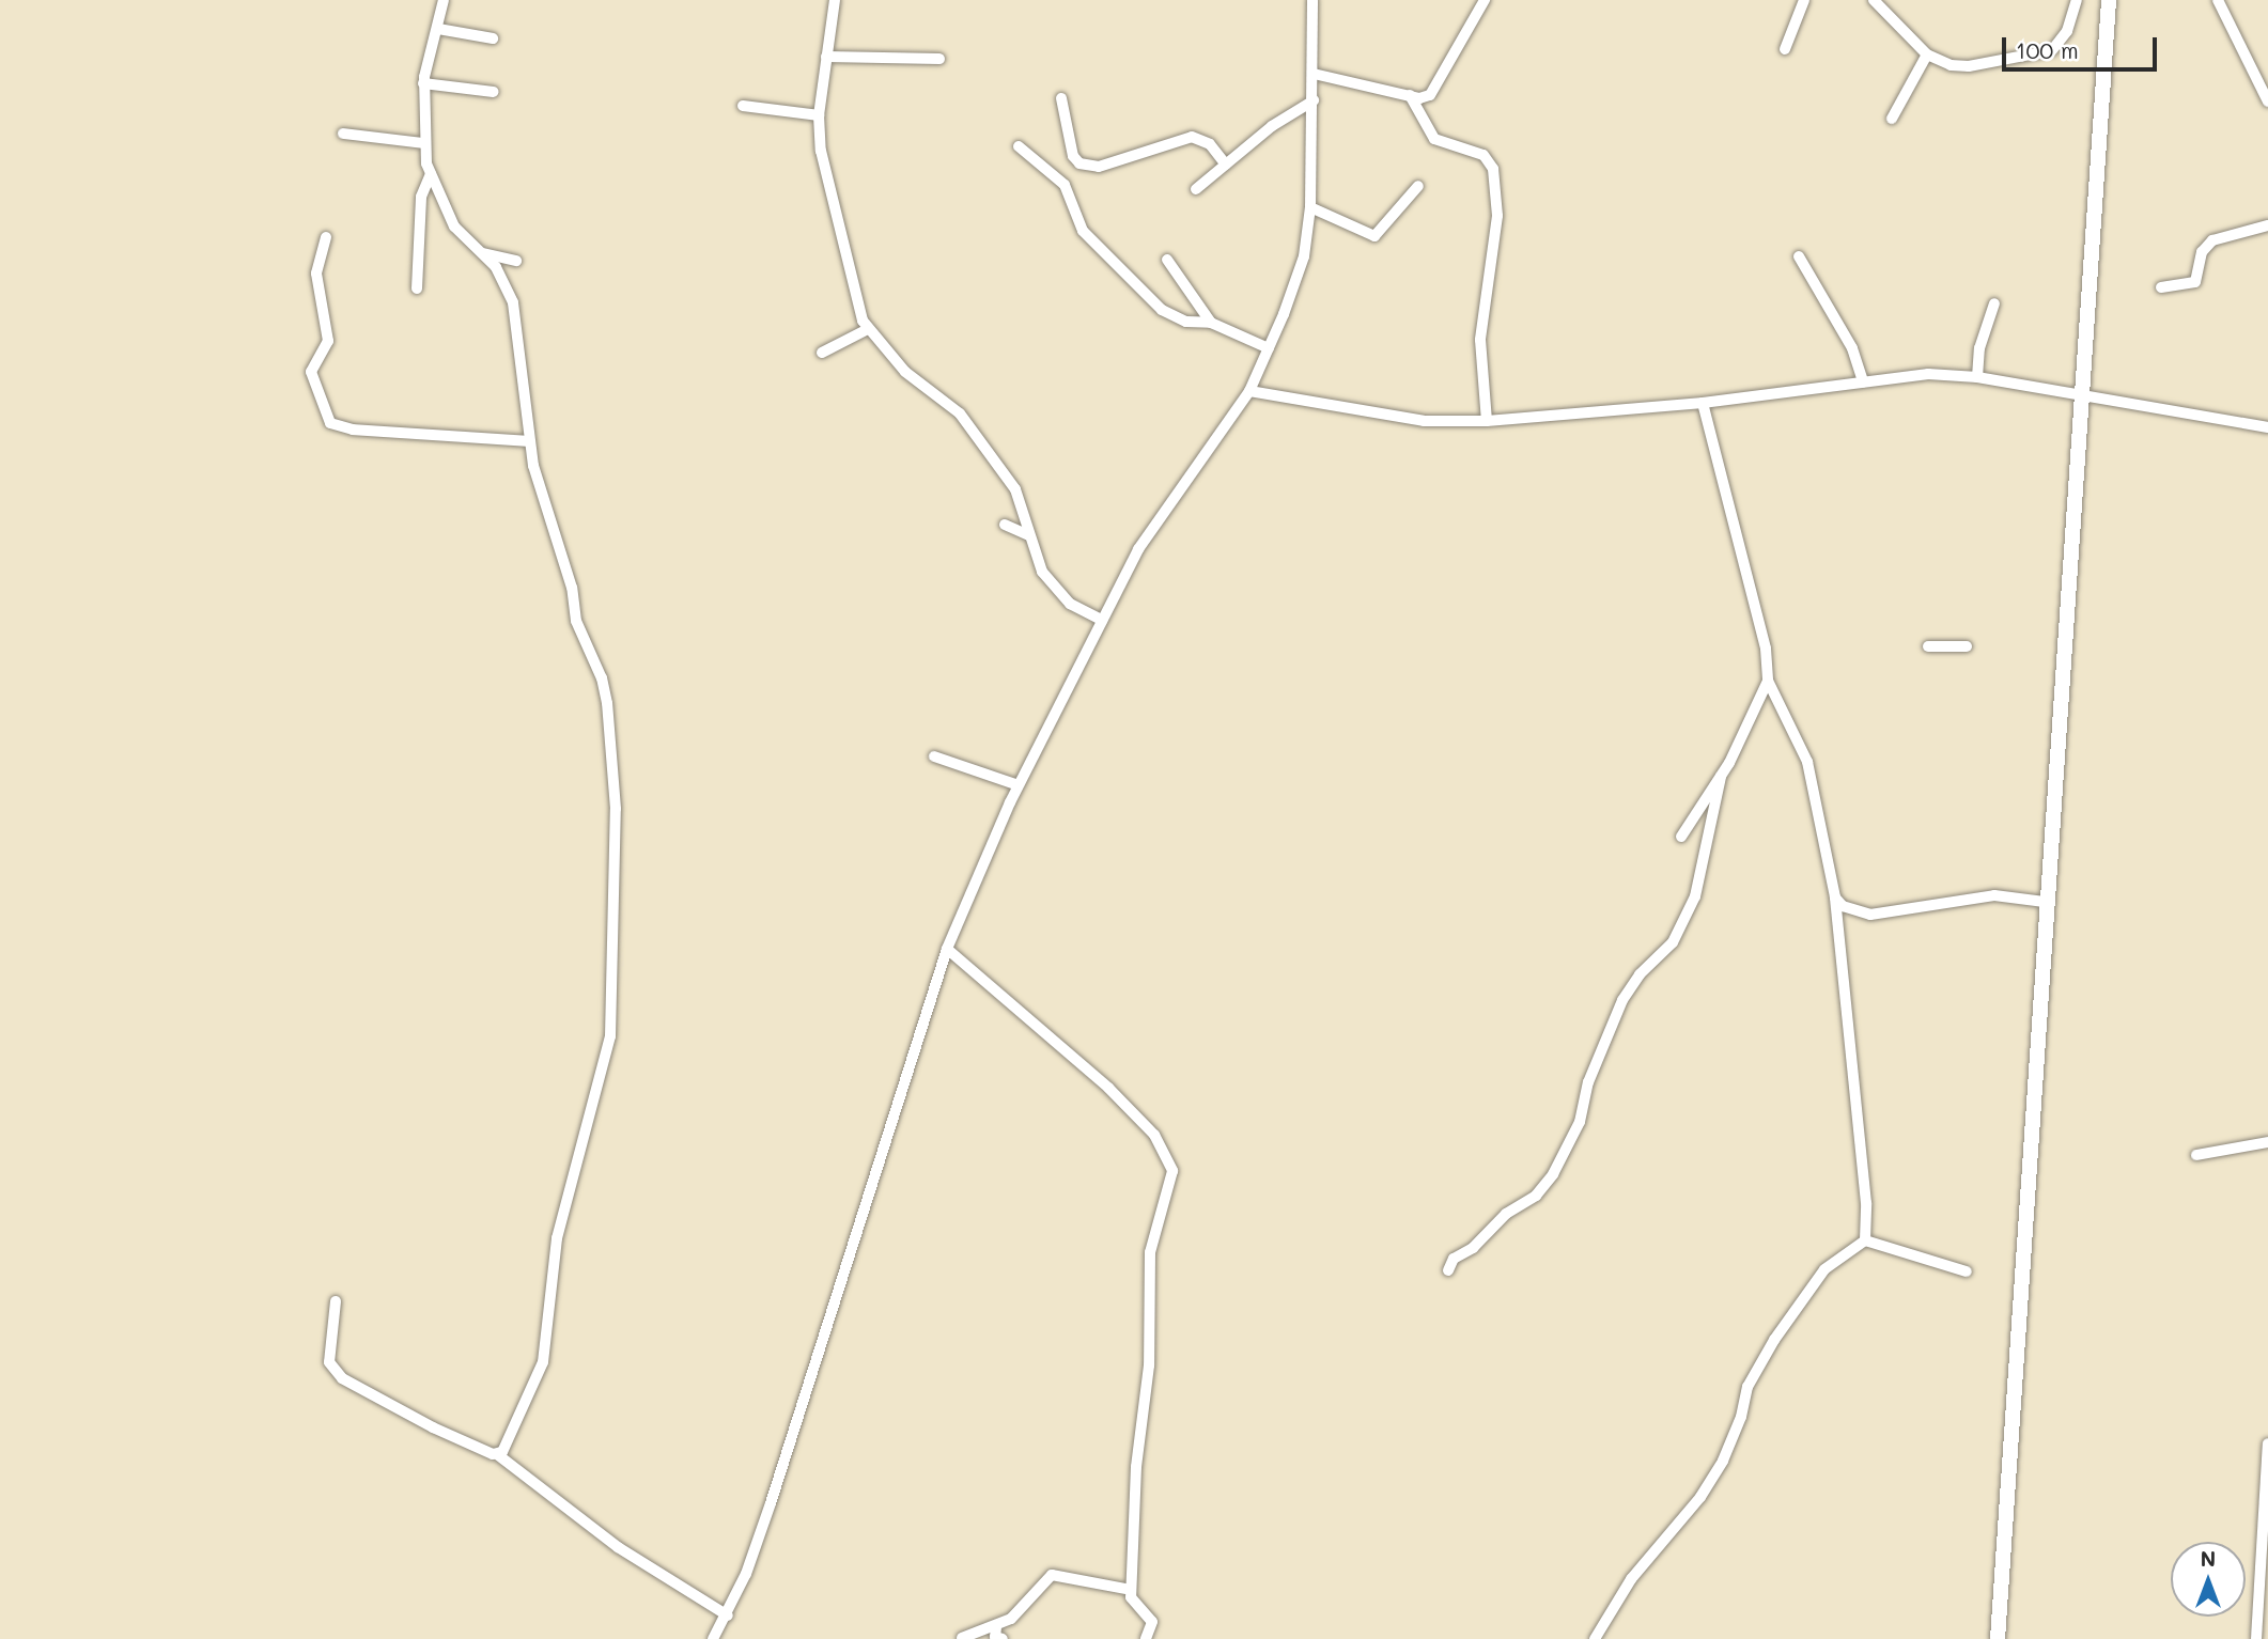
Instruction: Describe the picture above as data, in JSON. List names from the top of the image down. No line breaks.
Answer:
{"scale_bar":"100 m","north":"top"}
